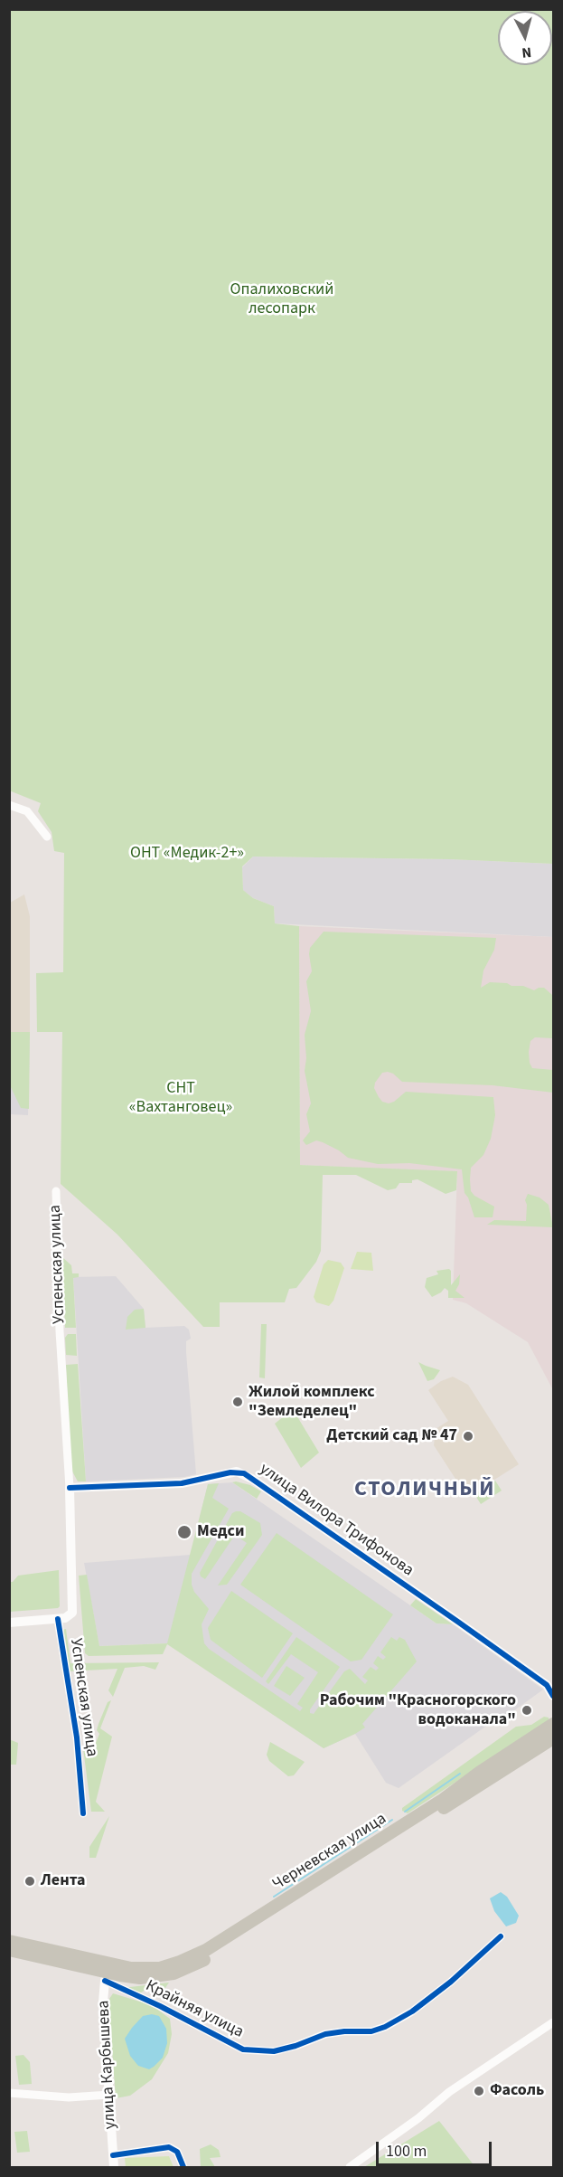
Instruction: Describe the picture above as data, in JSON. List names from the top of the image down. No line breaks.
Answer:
{"streets":{"main road":["Черневская улица"],"street":["Успенская улица","улица Вилора Трифонова","Крайняя улица","улица Карбышева"]},"crossings":[["Успенская улица","улица Вилора Трифонова"],["Черневская улица","Крайняя улица"],["Черневская улица","улица Карбышева"],["Крайняя улица","улица Карбышева"]],"districts":["СТОЛИЧНЫЙ"],"parks":["Опалиховский лесопарк","ОНТ «Медик-2+»","СНТ «Вахтанговец»"],"places":["Жилой комплекс \"Земледелец\"","Детский сад № 47","Медси","Рабочим \"Красногорского водоканала\"","Лента","Фасоль"],"scale_bar":"100 m","north":"bottom"}
